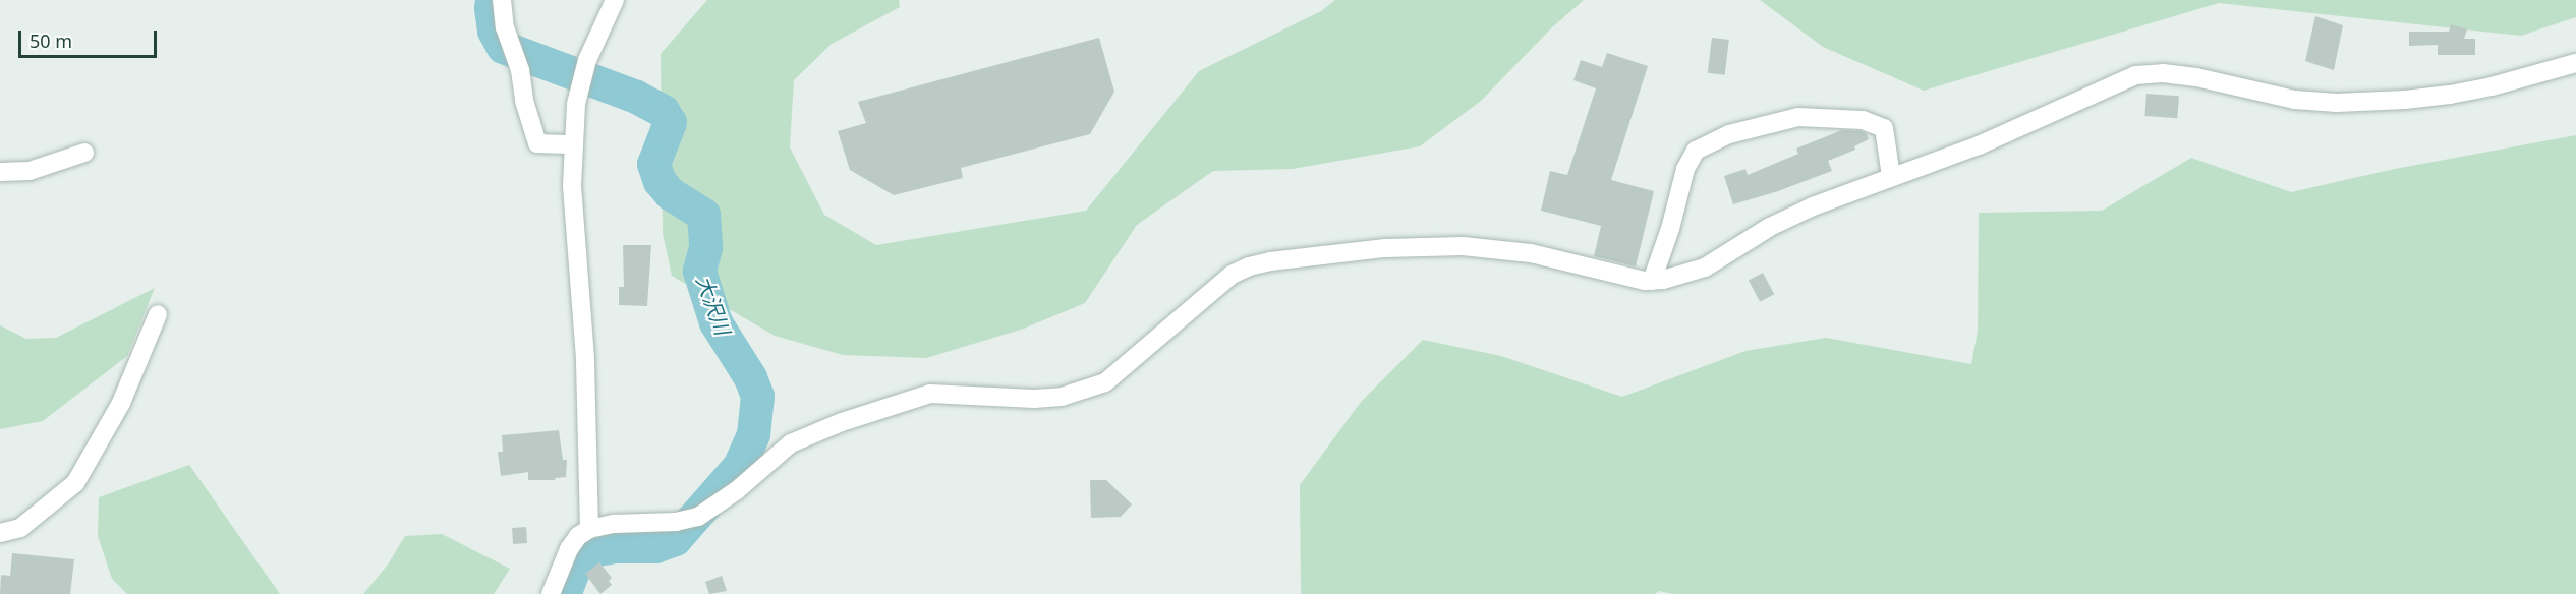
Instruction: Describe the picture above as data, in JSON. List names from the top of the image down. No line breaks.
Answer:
{"water":["大沢川"],"scale_bar":"50 m"}
